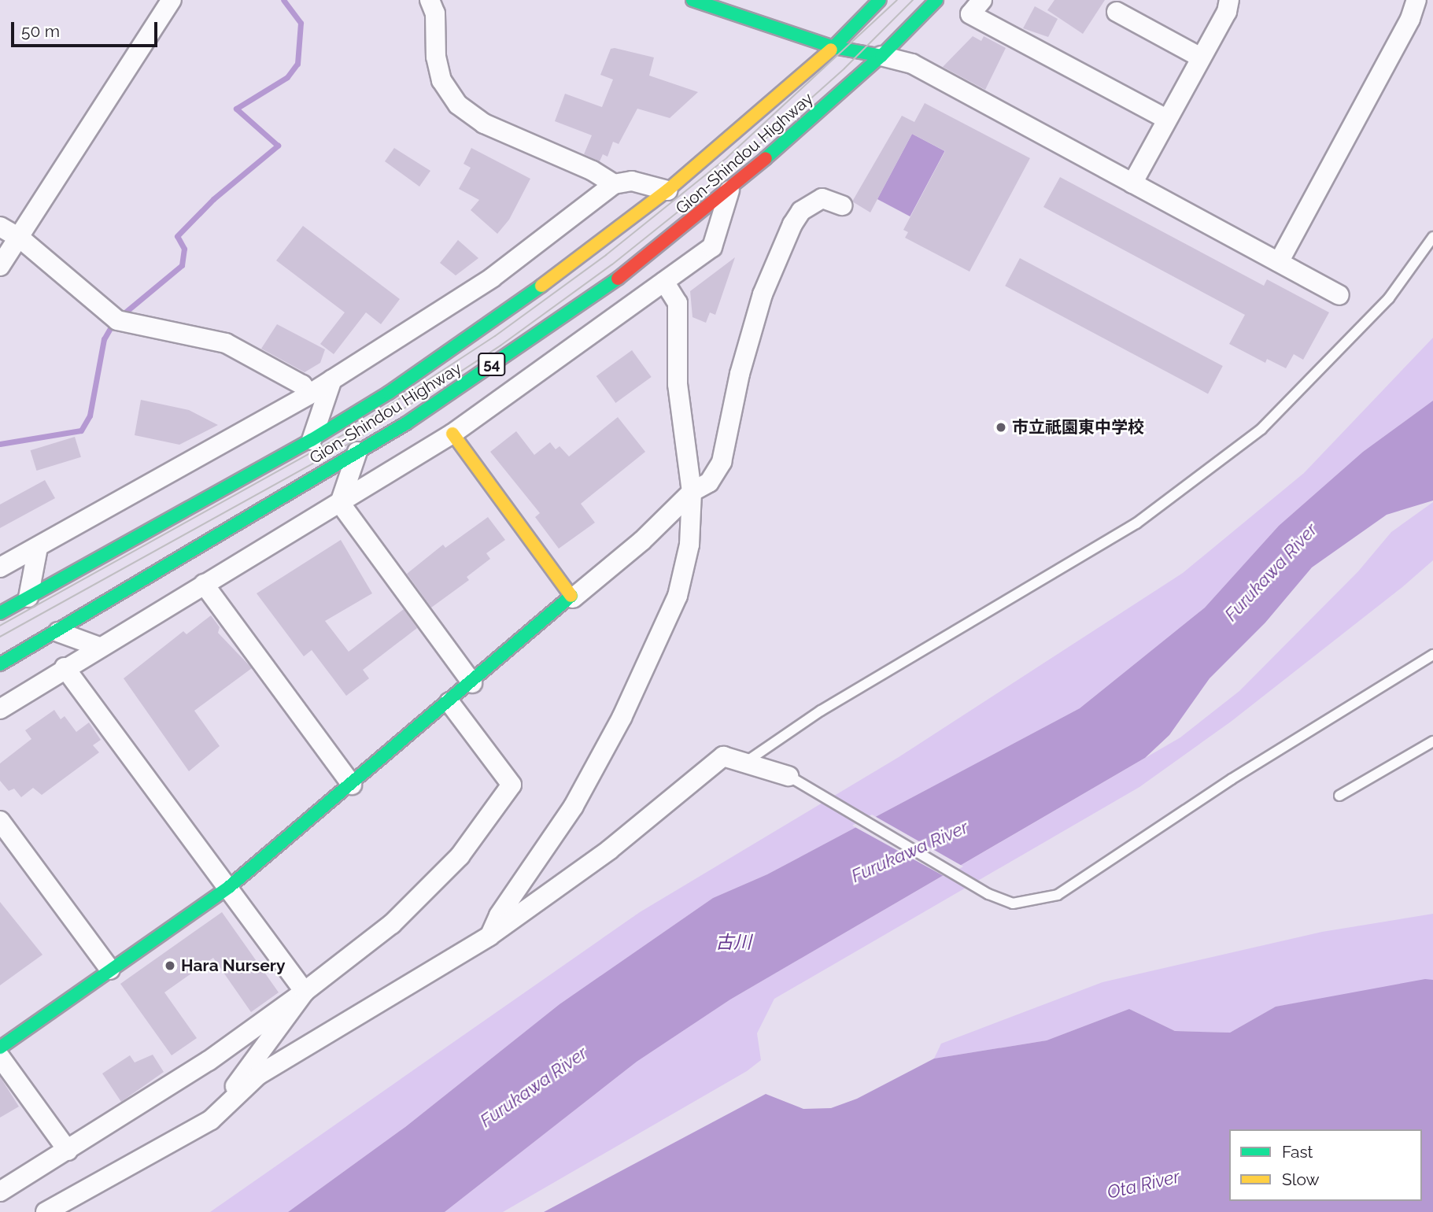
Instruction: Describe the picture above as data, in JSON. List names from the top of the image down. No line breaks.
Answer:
{"streets":{"main road":["Gion-Shindou Highway","54"]},"water":["Furukawa River","古川","Ota River"],"places":["市立祇園東中学校","Hara Nursery"],"legend":["Fast","Slow"],"scale_bar":"50 m"}
